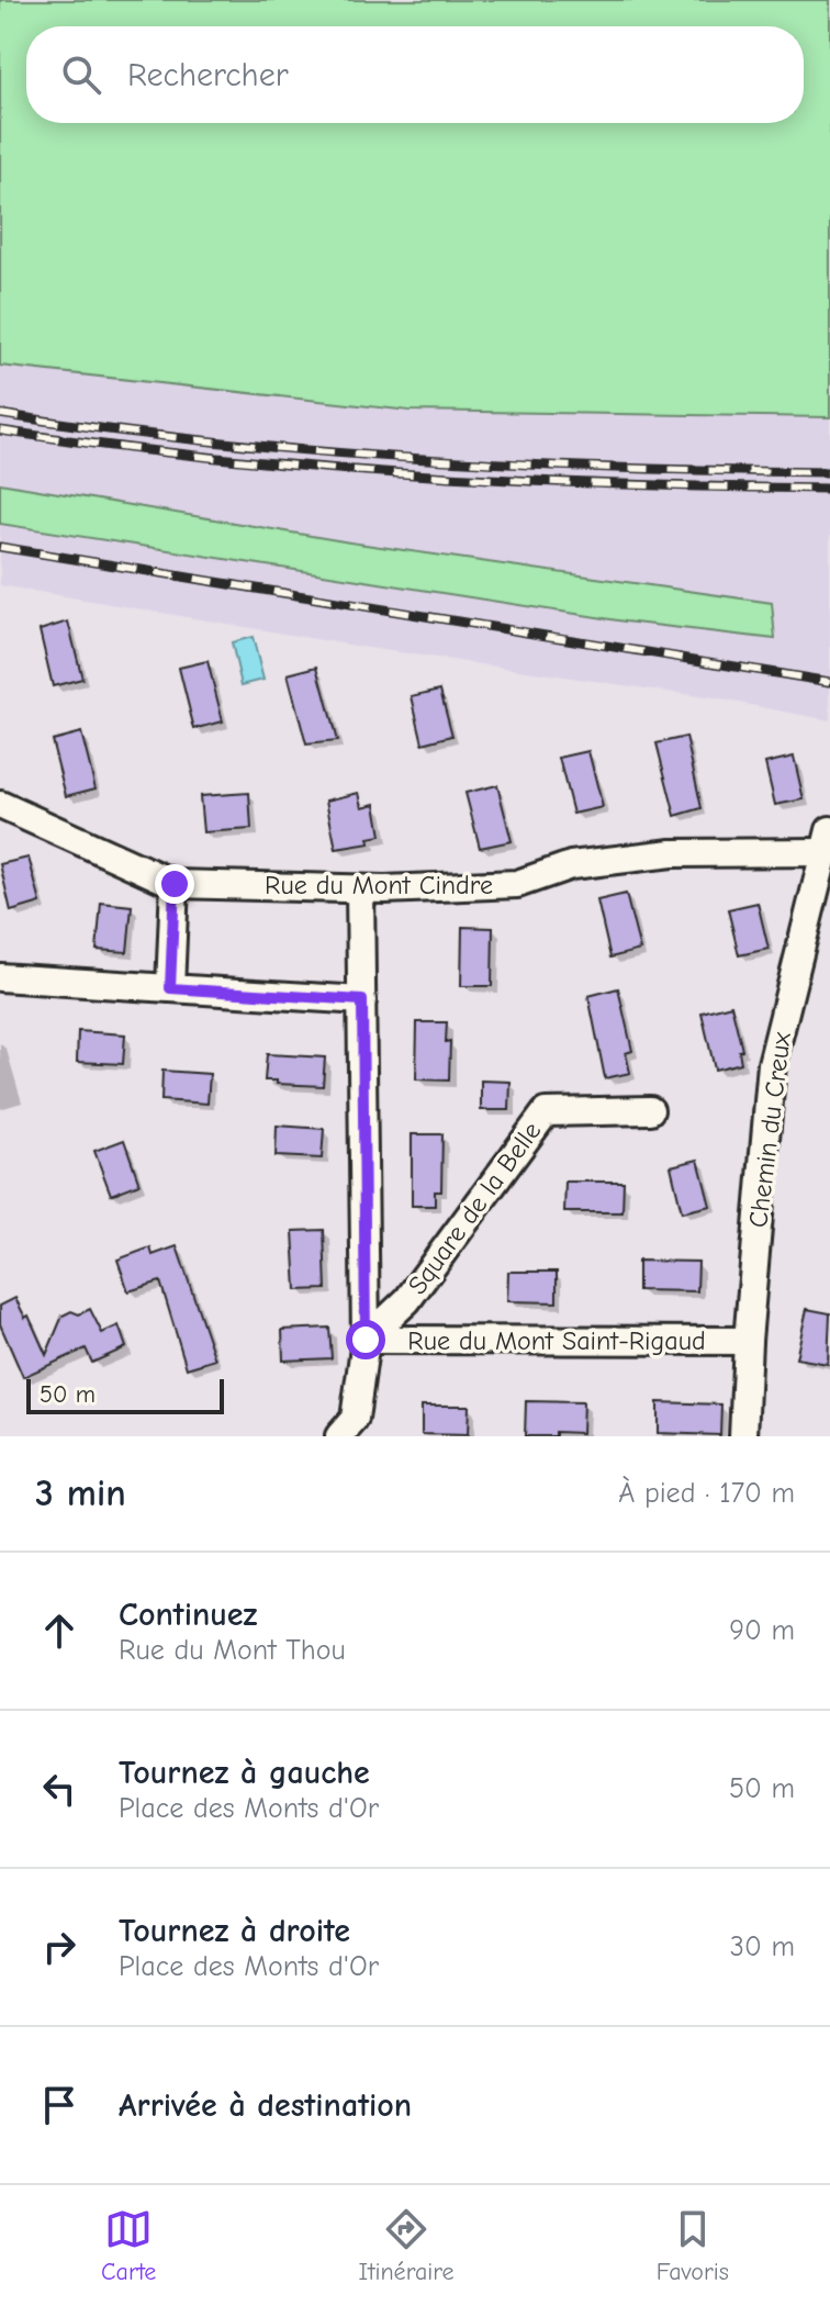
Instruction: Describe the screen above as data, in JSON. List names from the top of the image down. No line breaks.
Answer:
{"streets":{"street":["Rue du Mont Cindre","Chemin du Creux","Square de la Belle","Rue du Mont Saint-Rigaud"]},"crossings":[["Rue du Mont Cindre","Chemin du Creux"],["Chemin du Creux","Rue du Mont Saint-Rigaud"],["Square de la Belle","Rue du Mont Saint-Rigaud"]],"scale_bar":"50 m","page":{"search":"Rechercher","scale":"50 m","heading":["3 min","À pied · 170 m"],"list":[["Continuez","Rue du Mont Thou","90 m"],["Tournez à gauche","Place des Monts d'Or","50 m"],["Tournez à droite","Place des Monts d'Or","30 m"],"Arrivée à destination"],"nav":["Carte","Itinéraire","Favoris"]}}
